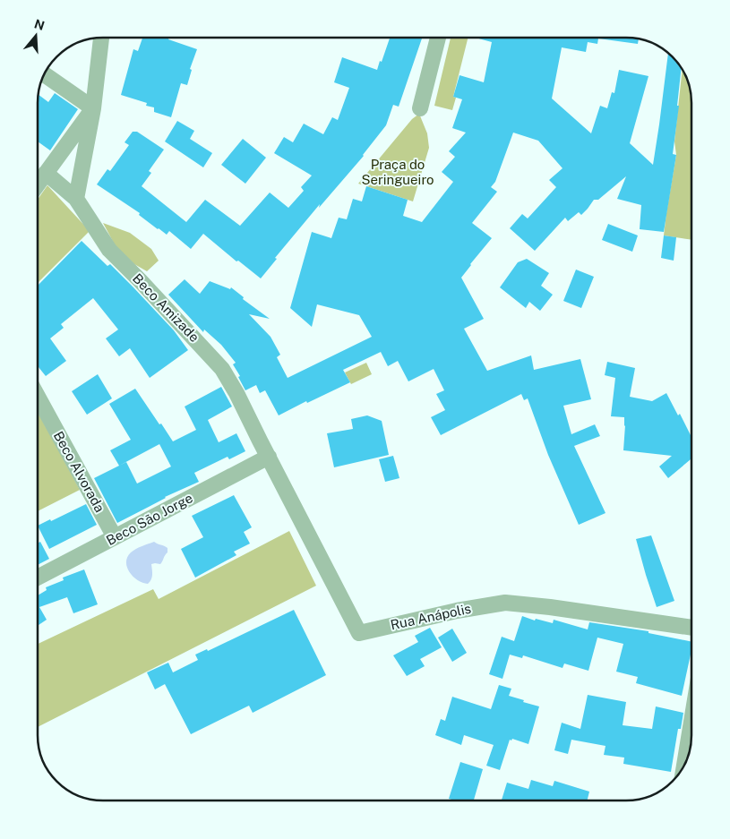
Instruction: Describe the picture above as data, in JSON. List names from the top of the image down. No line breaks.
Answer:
{"streets":{"street":["Beco Amizade","Beco Alvorada","Beco São Jorge","Rua Anápolis"]},"crossings":[["Beco Amizade","Beco São Jorge"],["Beco Amizade","Rua Anápolis"],["Beco Alvorada","Beco São Jorge"],["Beco São Jorge","Rua Anápolis"]],"parks":["Praça do Seringueiro"],"north":"top"}
